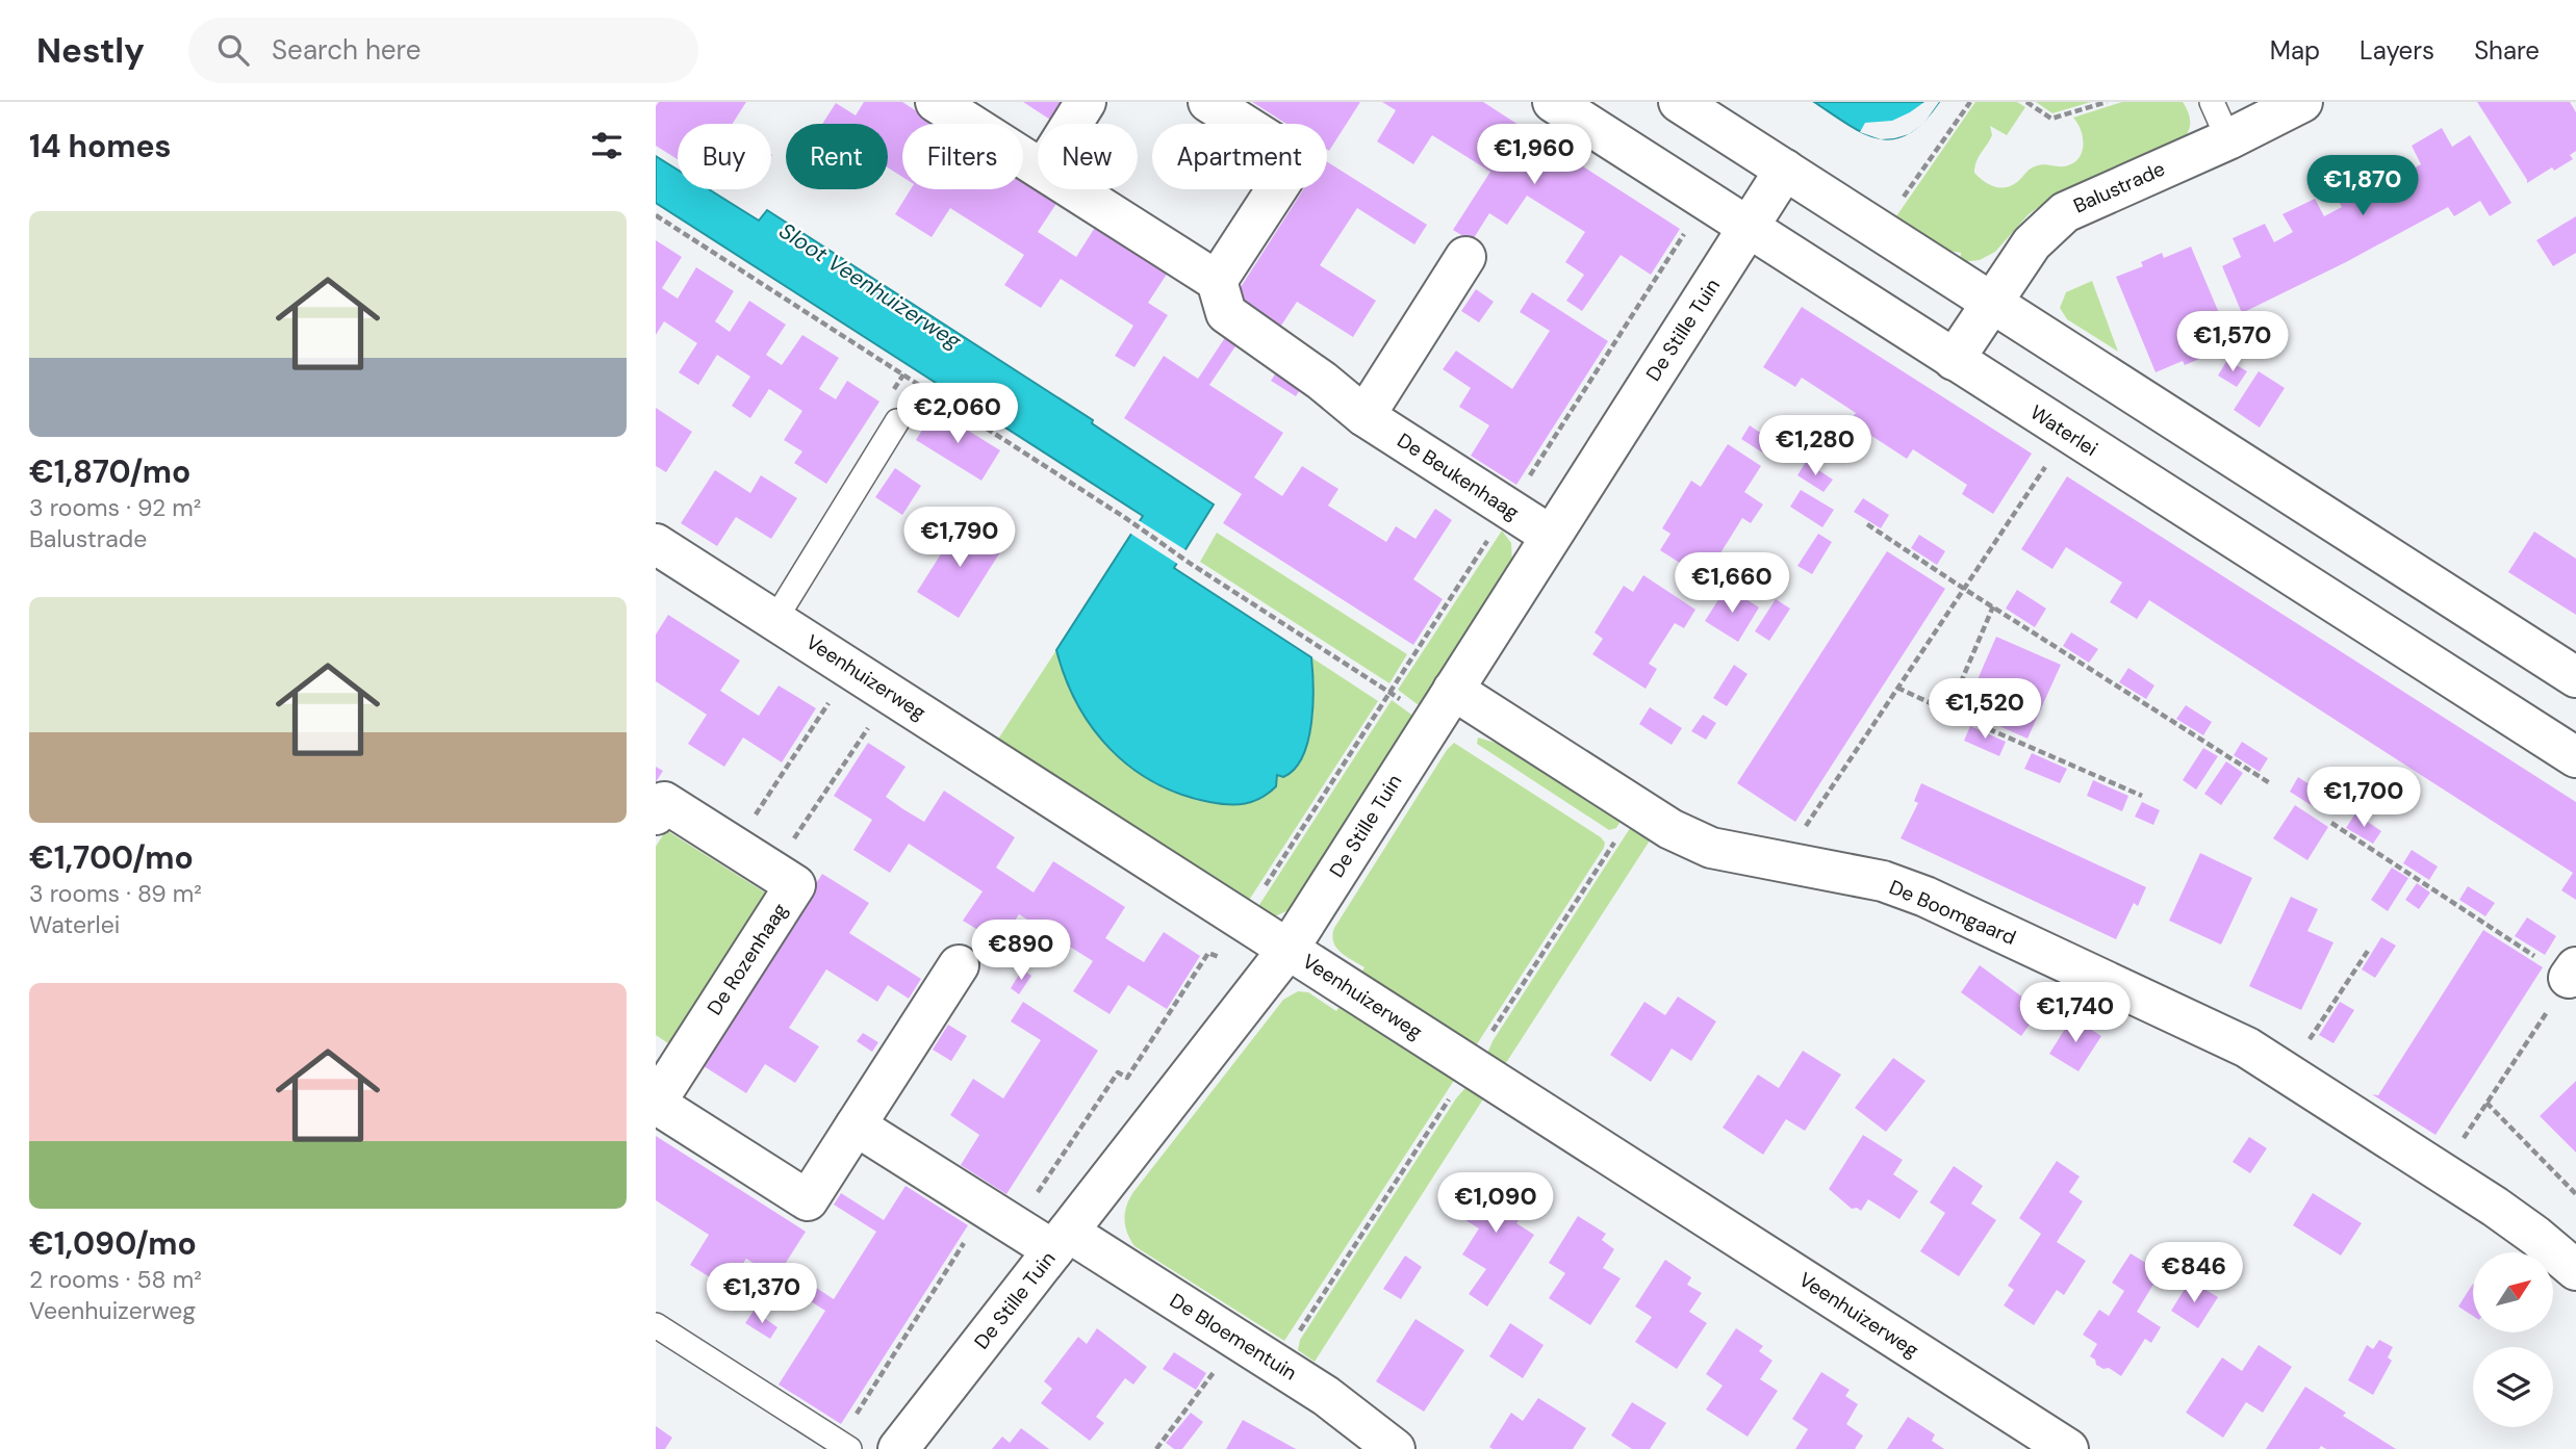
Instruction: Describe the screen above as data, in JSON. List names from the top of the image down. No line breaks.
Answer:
{"streets":{"street":["Balustrade","De Stille Tuin","Waterlei","De Beukenhaag","Veenhuizerweg","De Boomgaard","De Rozenhaag","De Bloementuin"]},"crossings":[["Balustrade","Waterlei"],["De Stille Tuin","Waterlei"],["De Stille Tuin","De Beukenhaag"],["De Stille Tuin","Veenhuizerweg"],["De Stille Tuin","De Boomgaard"],["De Stille Tuin","De Bloementuin"]],"water":["Sloot Veenhuizerweg"],"north":"top right","page":{"header":"Nestly","search":"Search here","nav":["Map","Layers","Share"],"heading":"14 homes","price":["€1,960","€1,870","€1,570","€2,060","€1,280","€1,790","€1,660","€1,520","€1,700","€890","€1,740","€1,090","€846","€1,370"],"chip":["Buy","Rent","Filters","New","Apartment"],"list":[{"name":"€1,870/mo","note":"3 rooms · 92 m² · Balustrade"},{"name":"€1,700/mo","note":"3 rooms · 89 m² · Waterlei"},{"name":"€1,090/mo","note":"2 rooms · 58 m² · Veenhuizerweg"}]}}
